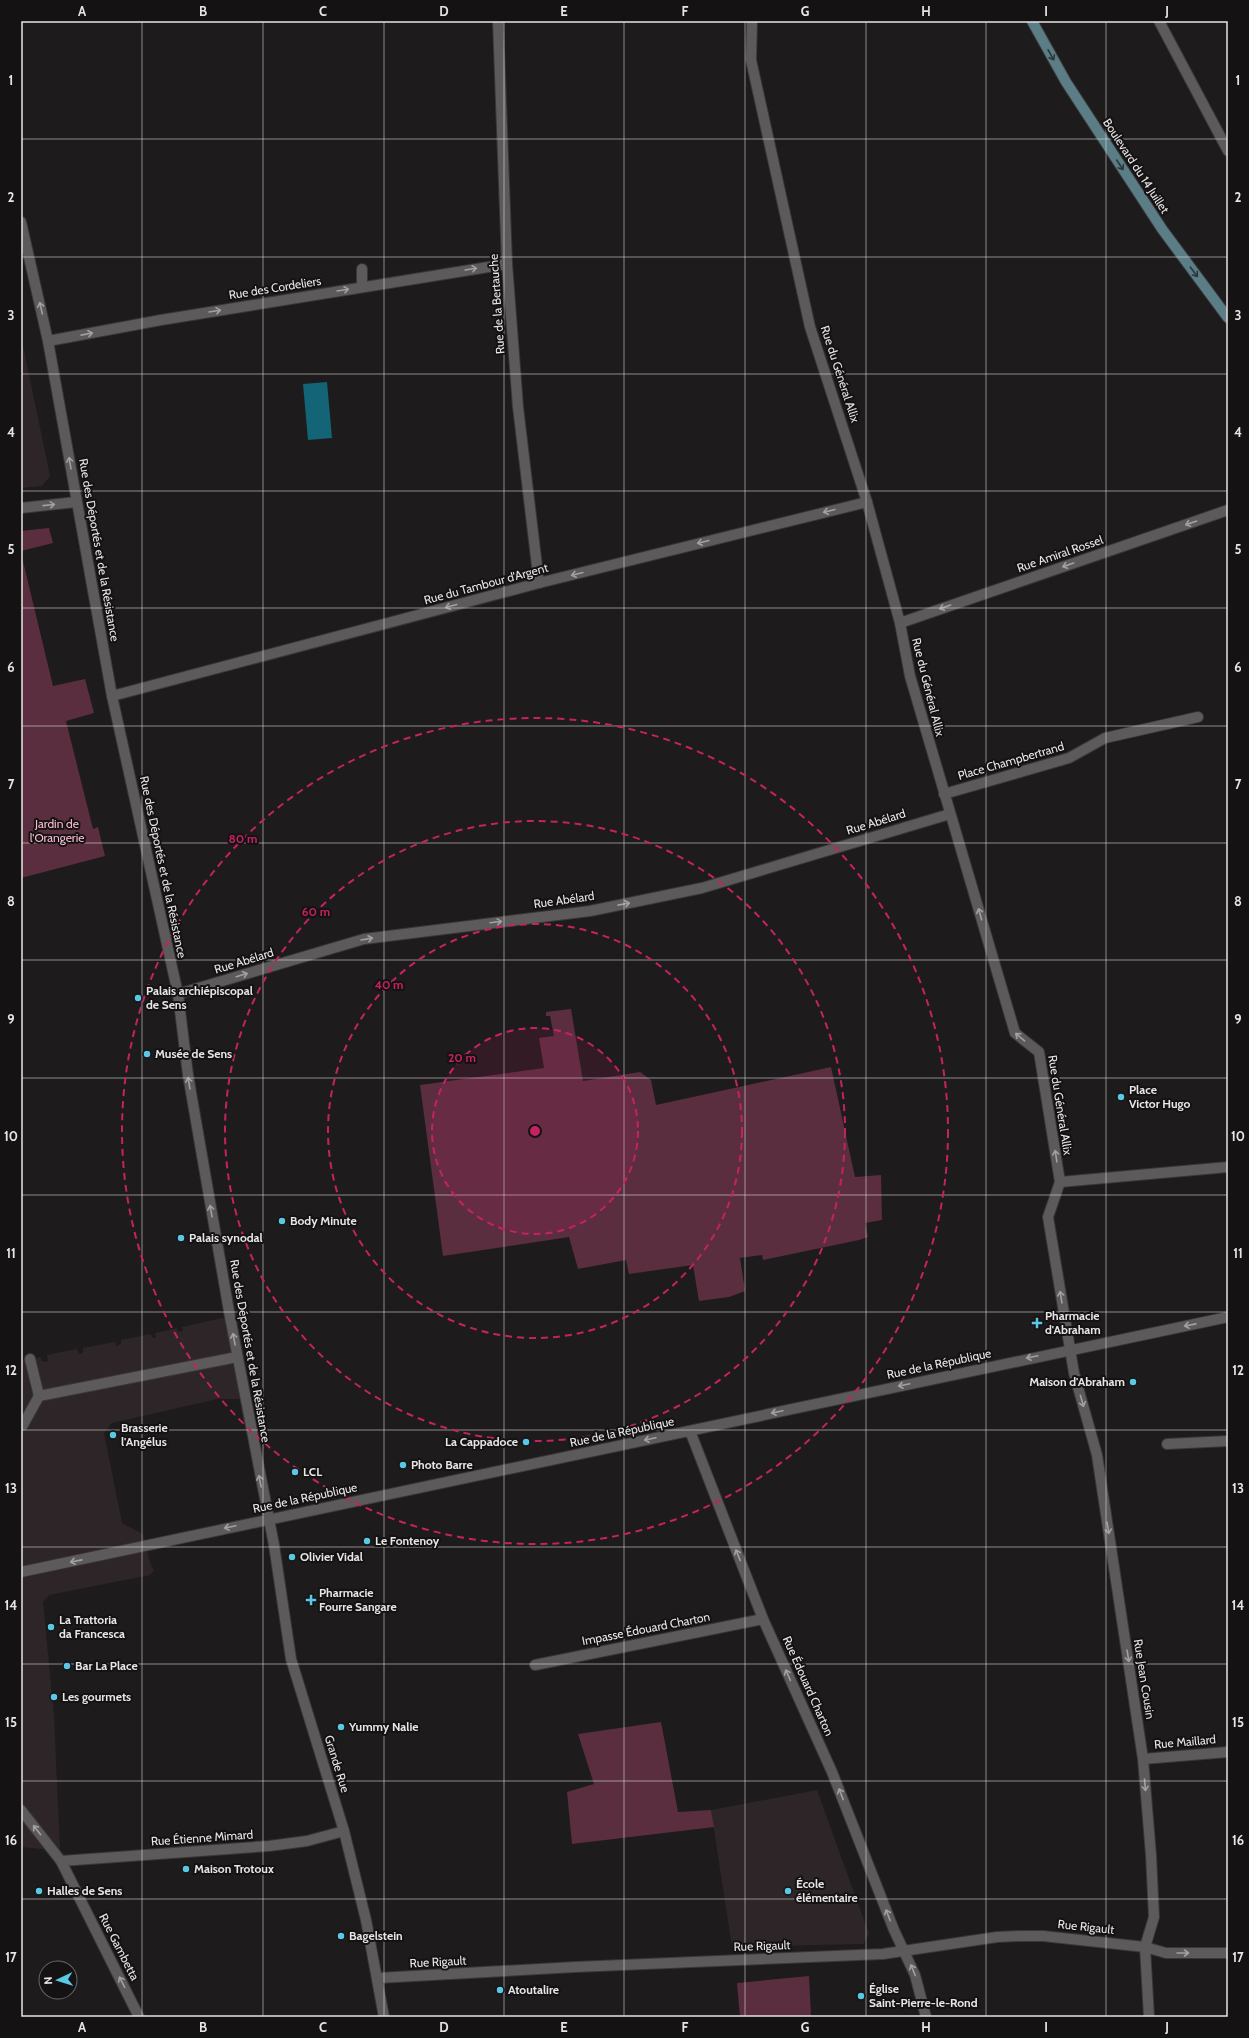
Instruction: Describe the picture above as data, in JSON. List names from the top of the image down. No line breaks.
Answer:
{"streets":{"main road":["Boulevard du 14 Juillet"],"street":["Rue des Cordeliers","Rue de la Bertauche","Rue du Général Allix","Rue des Déportés et de la Résistance","Rue Amiral Rossel","Rue du Tambour d'Argent","Place Champbertrand","Rue Abélard","Rue de la République","Impasse Édouard Charton","Rue Jean Cousin","Rue Édouard Charton","Rue Maillard","Grande Rue","Rue Étienne Mimard","Rue Rigault","Rue Gambetta"]},"crossings":[["Rue des Cordeliers","Rue de la Bertauche"],["Rue des Cordeliers","Rue des Déportés et de la Résistance"],["Rue de la Bertauche","Rue du Tambour d'Argent"],["Rue du Général Allix","Rue Amiral Rossel"],["Rue du Général Allix","Rue du Tambour d'Argent"],["Rue du Général Allix","Place Champbertrand"],["Rue du Général Allix","Rue Abélard"],["Rue du Général Allix","Rue de la République"],["Rue du Général Allix","Rue Jean Cousin"],["Rue des Déportés et de la Résistance","Rue du Tambour d'Argent"],["Rue des Déportés et de la Résistance","Rue Abélard"],["Rue des Déportés et de la Résistance","Rue de la République"],["Rue des Déportés et de la Résistance","Grande Rue"],["Rue de la République","Rue Jean Cousin"],["Rue de la République","Rue Édouard Charton"],["Rue de la République","Grande Rue"],["Impasse Édouard Charton","Rue Édouard Charton"],["Rue Jean Cousin","Rue Maillard"],["Rue Jean Cousin","Rue Rigault"],["Rue Édouard Charton","Rue Rigault"],["Grande Rue","Rue Étienne Mimard"],["Grande Rue","Rue Rigault"],["Rue Étienne Mimard","Rue Gambetta"]],"one_way":["Boulevard du 14 Juillet","Rue des Cordeliers","Rue du Général Allix","Rue des Déportés et de la Résistance","Rue Amiral Rossel","Rue du Tambour d'Argent","Rue Abélard","Rue de la République","Rue Jean Cousin","Rue Édouard Charton","Rue Gambetta"],"parks":["Jardin de l'Orangerie"],"places":{"other":["Palais archiépiscopal de Sens","Musée de Sens","Place Victor Hugo","Body Minute","Palais synodal","Maison d'Abraham","Brasserie l'Angélus","La Cappadoce","Photo Barre","LCL","Le Fontenoy","Olivier Vidal","La Trattoria da Francesca","Bar La Place","Les gourmets","Yummy Nalie","Maison Trotoux","Halles de Sens","École élémentaire","Bagelstein","Atoutalire","Église Saint-Pierre-le-Rond"],"health":["Pharmacie d'Abraham","Pharmacie Fourre Sangare"]},"north":"left","grid":{"columns":["A","B","C","D","E","F","G","H","I","J"],"rows":["1","2","3","4","5","6","7","8","9","10","11","12","13","14","15","16","17"]},"rings":["80 m","60 m","40 m","20 m"]}
